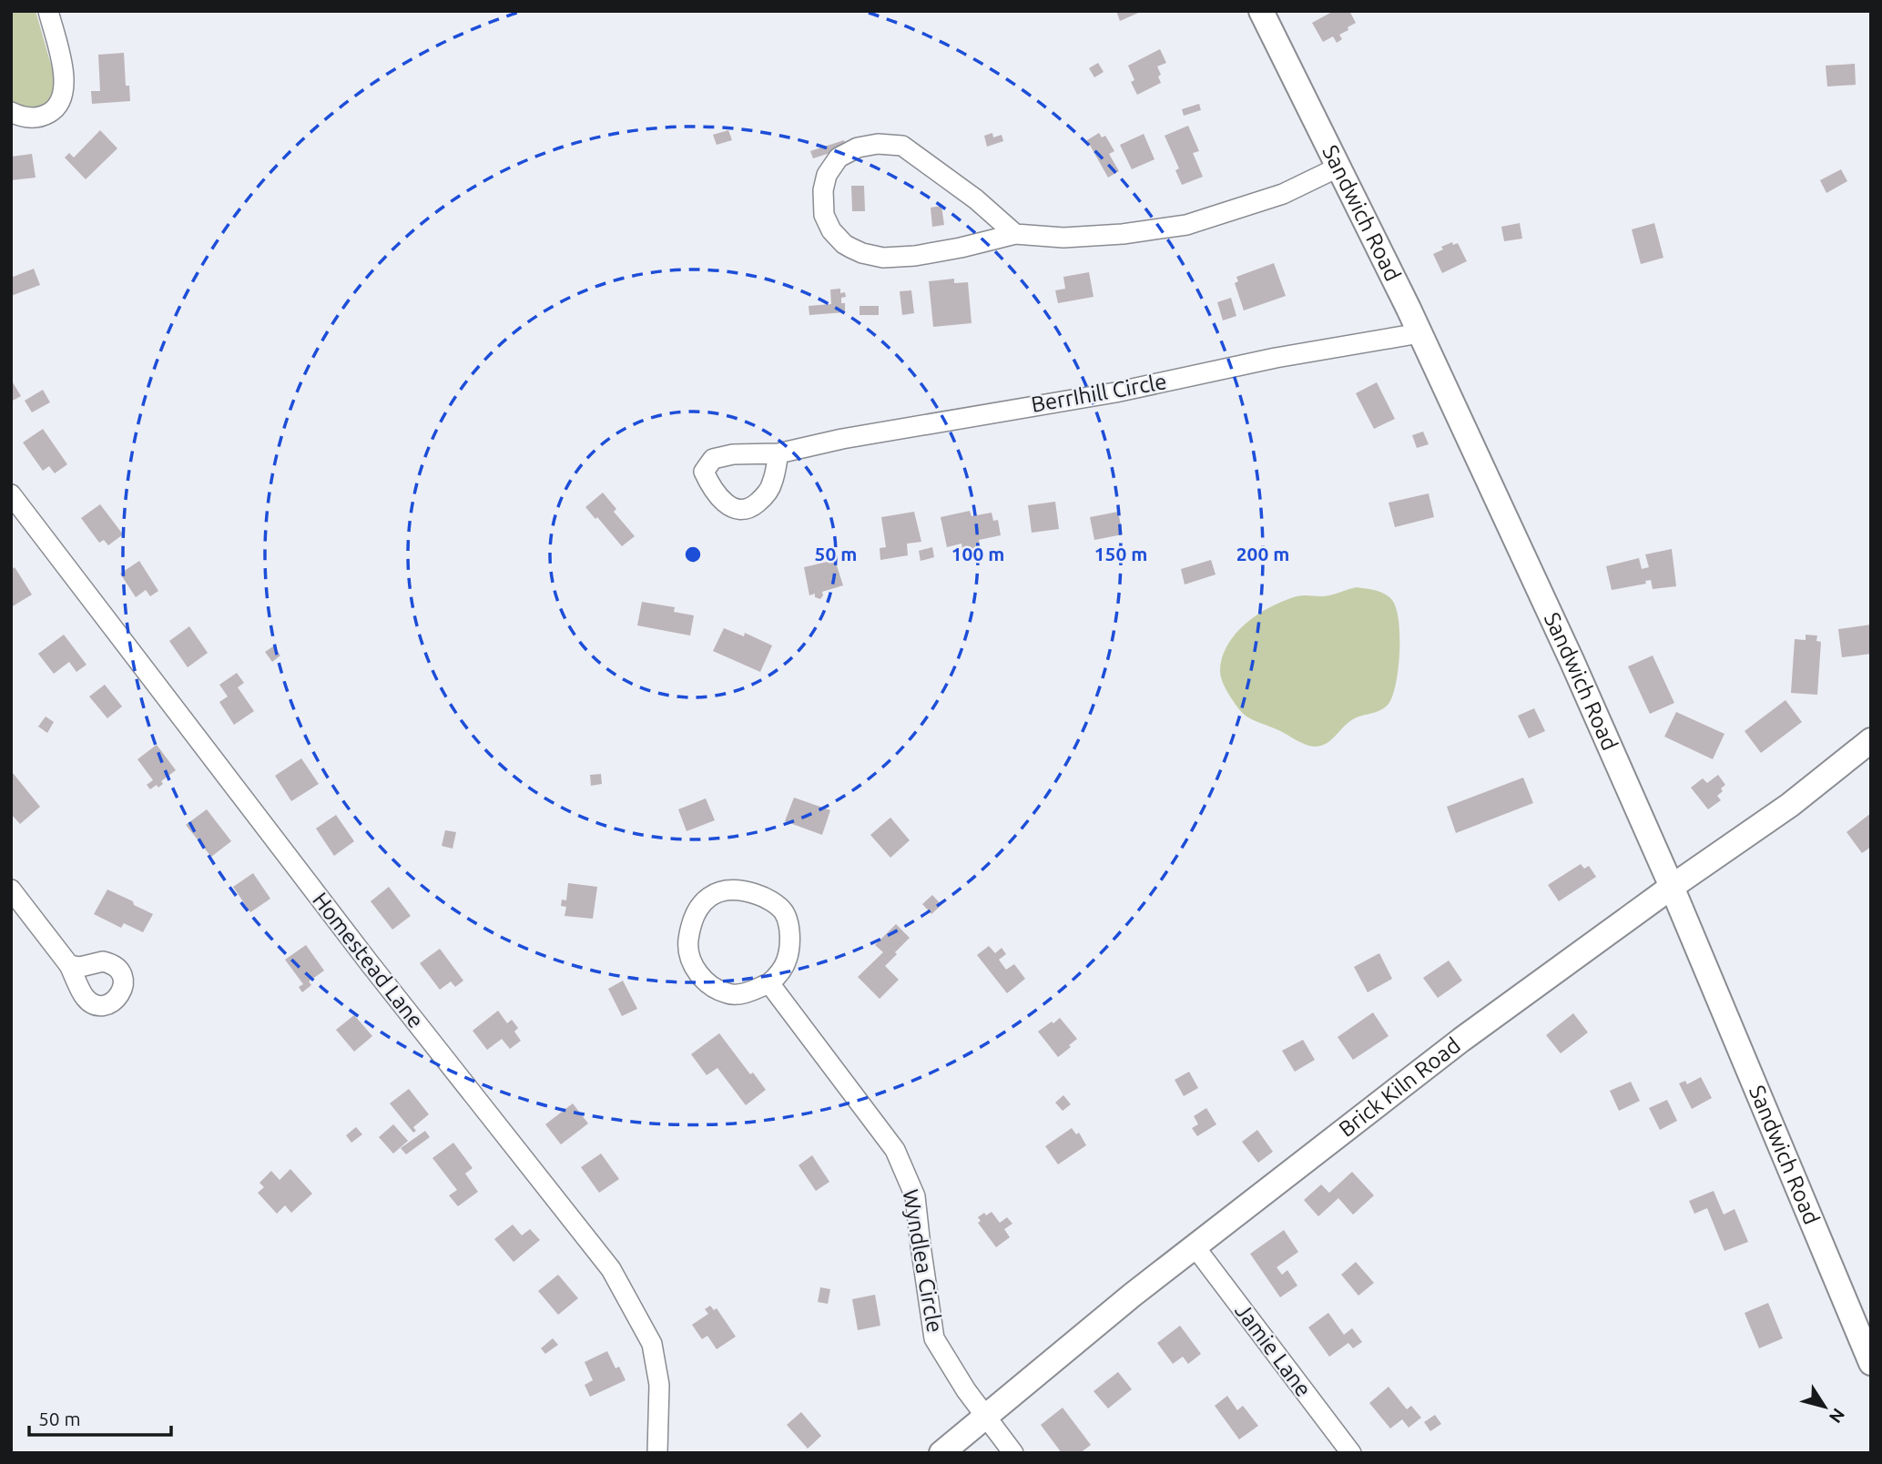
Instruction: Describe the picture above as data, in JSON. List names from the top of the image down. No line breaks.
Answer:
{"streets":{"main road":["Sandwich Road","Brick Kiln Road"],"street":["BerrIhill Circle","Homestead Lane","Wyndlea Circle","Jamie Lane"]},"crossings":[["Sandwich Road","BerrIhill Circle"],["Sandwich Road","Brick Kiln Road"],["Brick Kiln Road","Wyndlea Circle"],["Brick Kiln Road","Jamie Lane"]],"scale_bar":"50 m","north":"bottom right","rings":["50 m","100 m","150 m","200 m"]}
